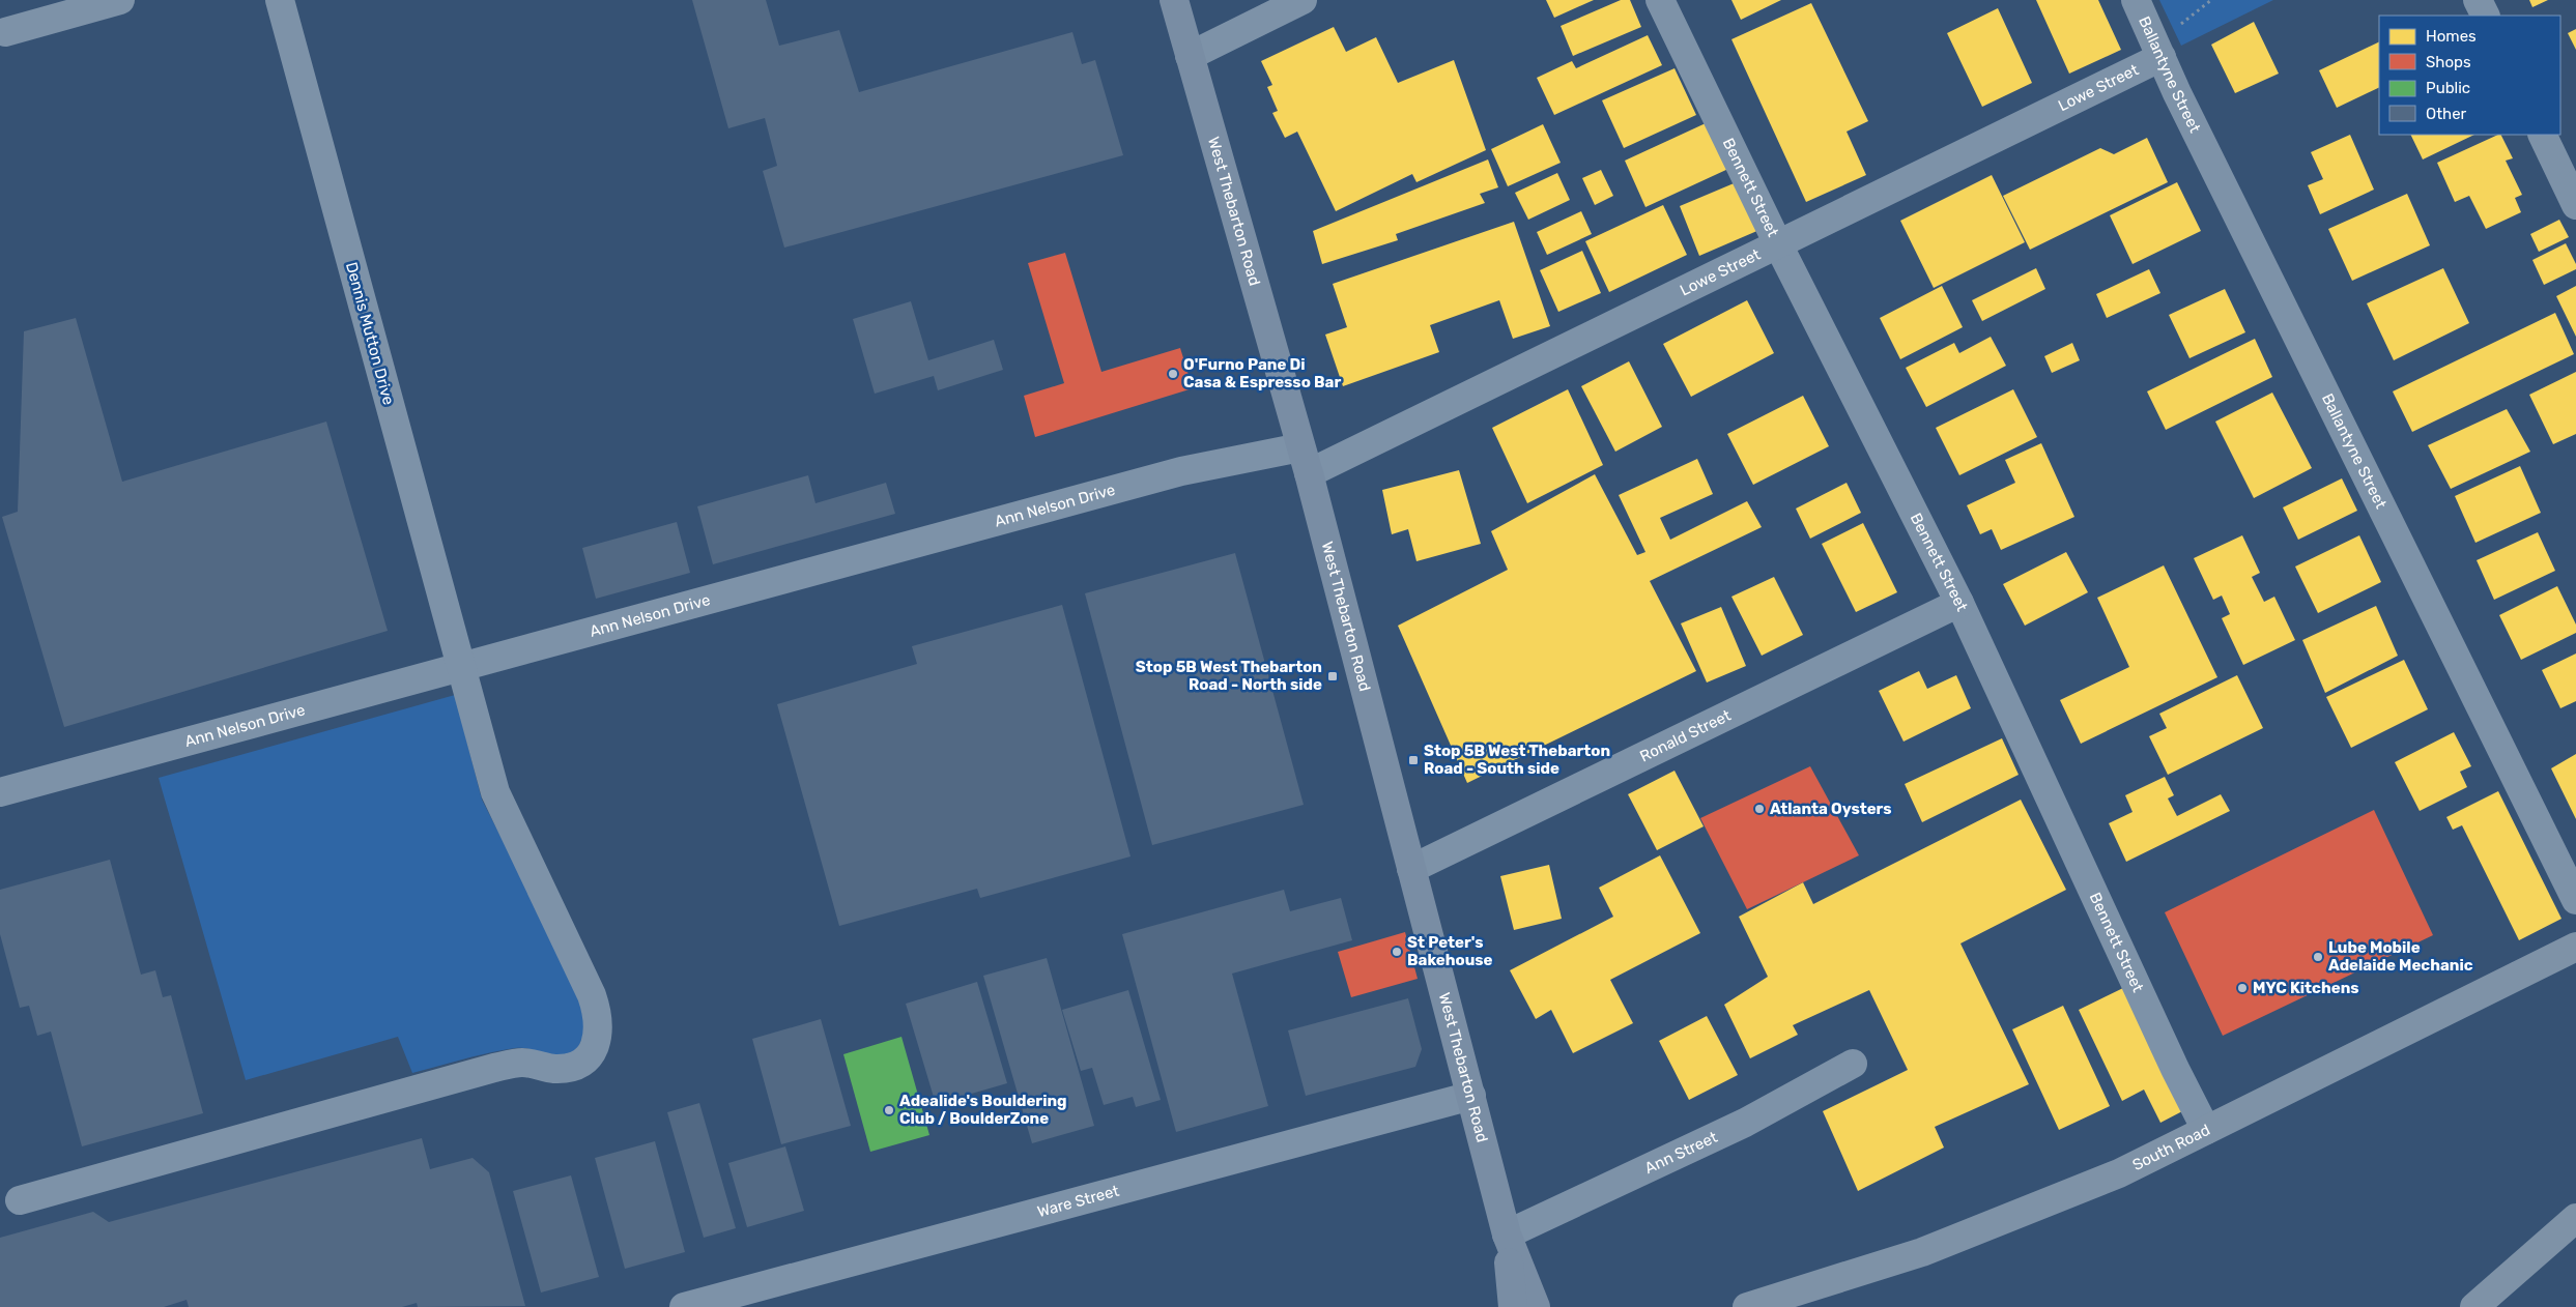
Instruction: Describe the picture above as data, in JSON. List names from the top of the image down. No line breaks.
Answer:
{"streets":{"highway":["South Road"],"street":["Ballantyne Street","Lowe Street","Bennett Street","West Thebarton Road","Dennis Mutton Drive","Ann Nelson Drive","Ronald Street","Ann Street","Ware Street"]},"crossings":[["Ballantyne Street","Lowe Street"],["Lowe Street","Bennett Street"],["Lowe Street","West Thebarton Road"],["Lowe Street","Ann Nelson Drive"],["Bennett Street","Ronald Street"],["Bennett Street","South Road"],["West Thebarton Road","Ann Nelson Drive"],["West Thebarton Road","Ronald Street"],["West Thebarton Road","Ann Street"],["West Thebarton Road","Ware Street"],["Dennis Mutton Drive","Ann Nelson Drive"]],"places":{"other":["O'Furno Pane Di Casa & Espresso Bar","Atlanta Oysters","St Peter's Bakehouse","Lube Mobile Adelaide Mechanic","MYC Kitchens","Adealide's Bouldering Club / BoulderZone"],"transit":["Stop 5B West Thebarton Road - North side","Stop 5B West Thebarton Road - South side"]},"legend":["Homes","Shops","Public","Other"]}
